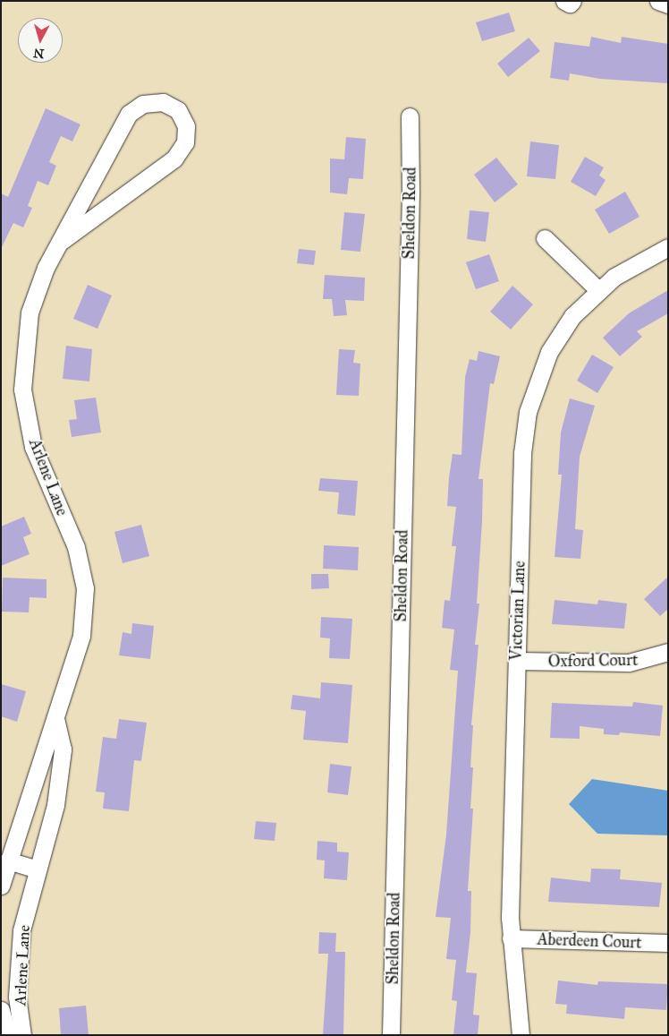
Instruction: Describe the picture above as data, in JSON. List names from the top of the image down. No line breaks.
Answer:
{"streets":{"street":["Sheldon Road","Arlene Lane","Victorian Lane","Oxford Court","Aberdeen Court"]},"crossings":[["Victorian Lane","Oxford Court"],["Victorian Lane","Aberdeen Court"]],"north":"bottom"}
